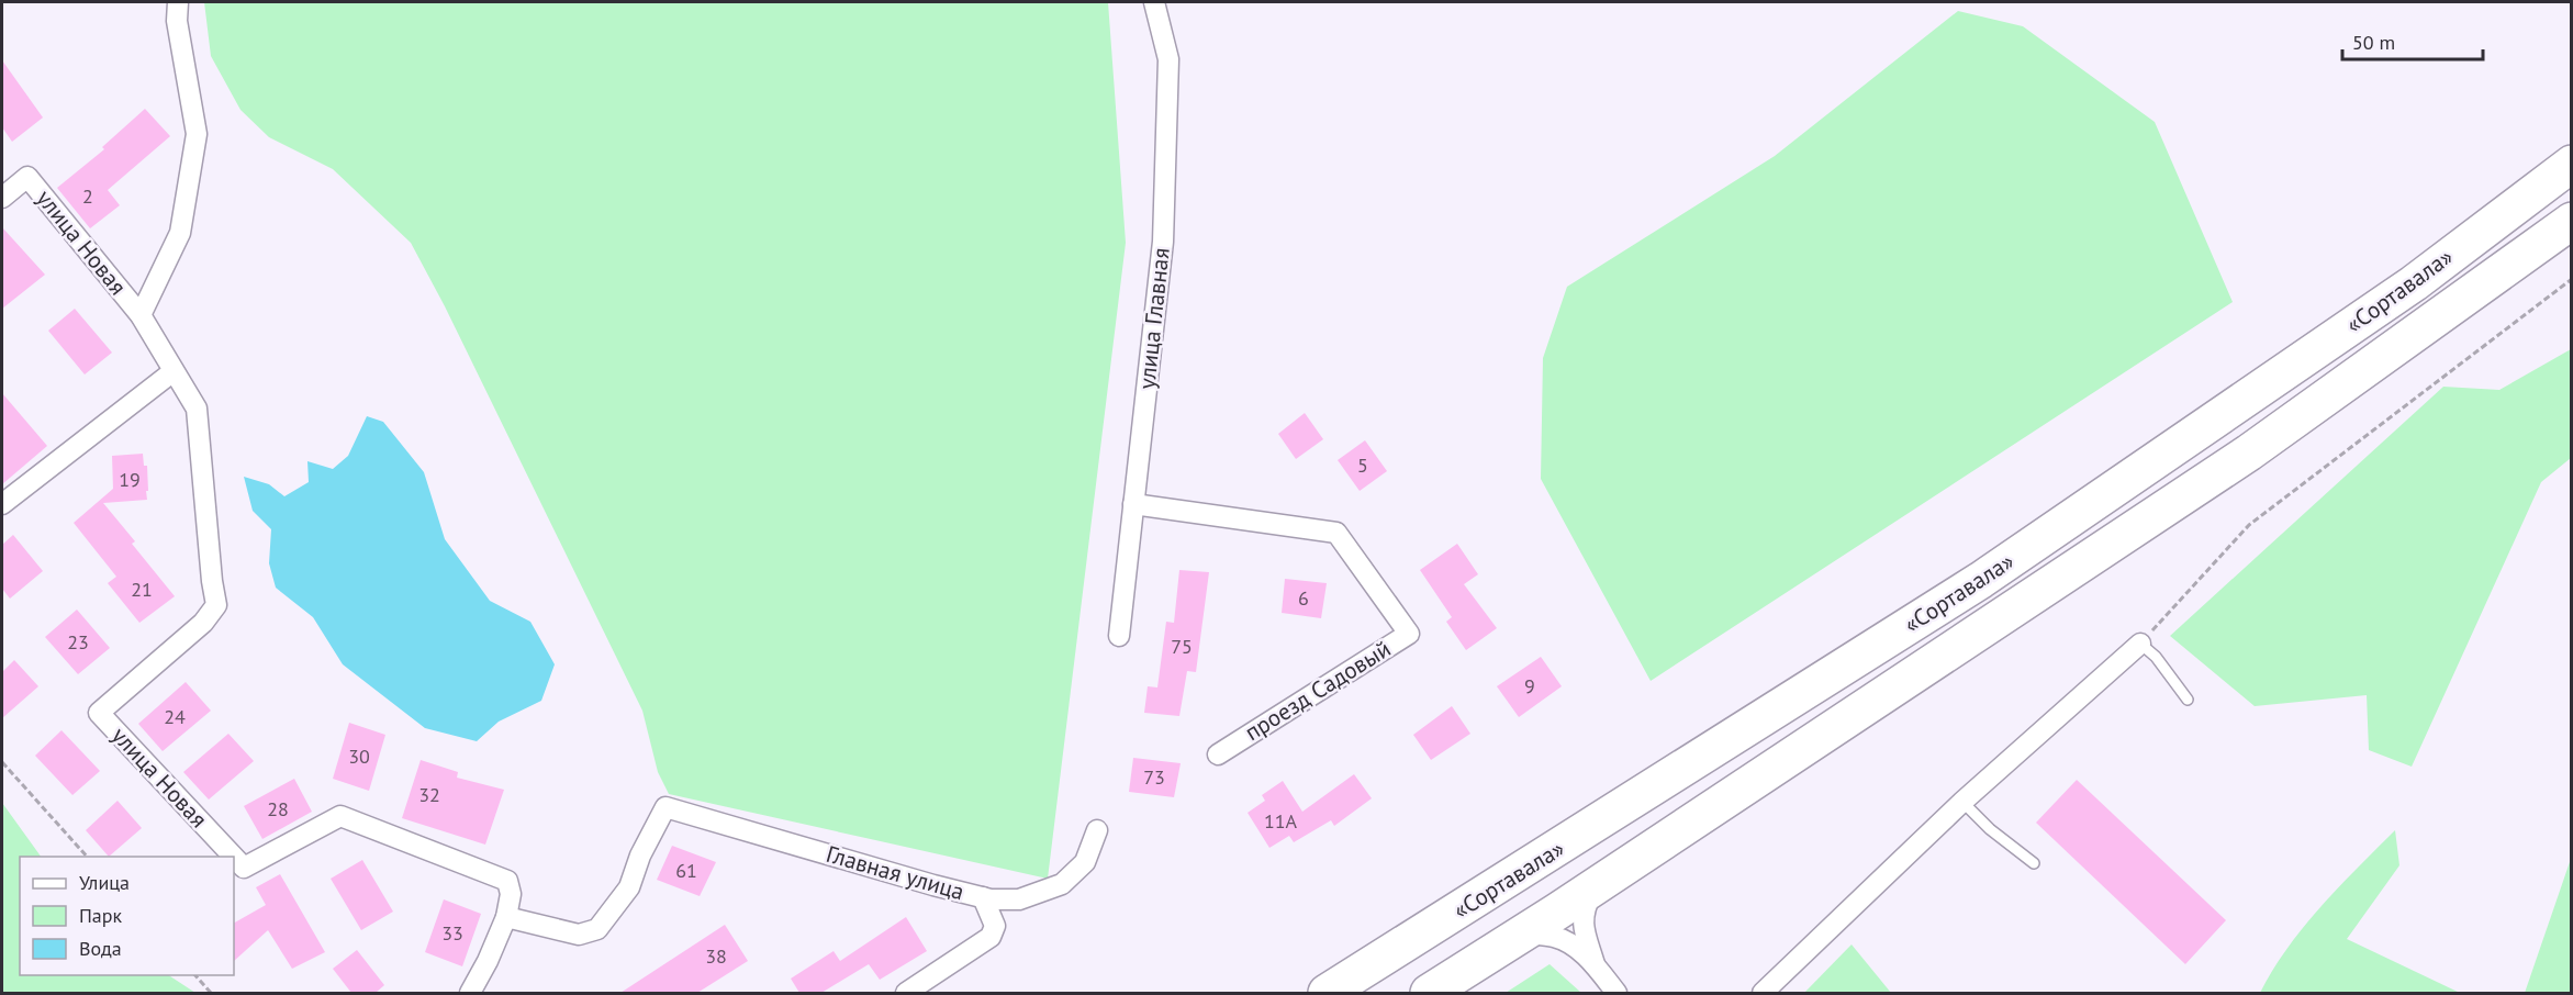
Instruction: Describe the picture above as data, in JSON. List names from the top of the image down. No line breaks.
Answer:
{"streets":{"highway":["«Сортавала»"],"street":["улица Новая","улица Главная","проезд Садовый","Главная улица"]},"crossings":[["улица Новая","Главная улица"],["улица Главная","проезд Садовый"]],"house_numbers":["2","5","19","21","6","23","75","9","24","30","73","32","28","11А","61","33","38"],"legend":["Улица","Парк","Вода"],"scale_bar":"50 m"}
